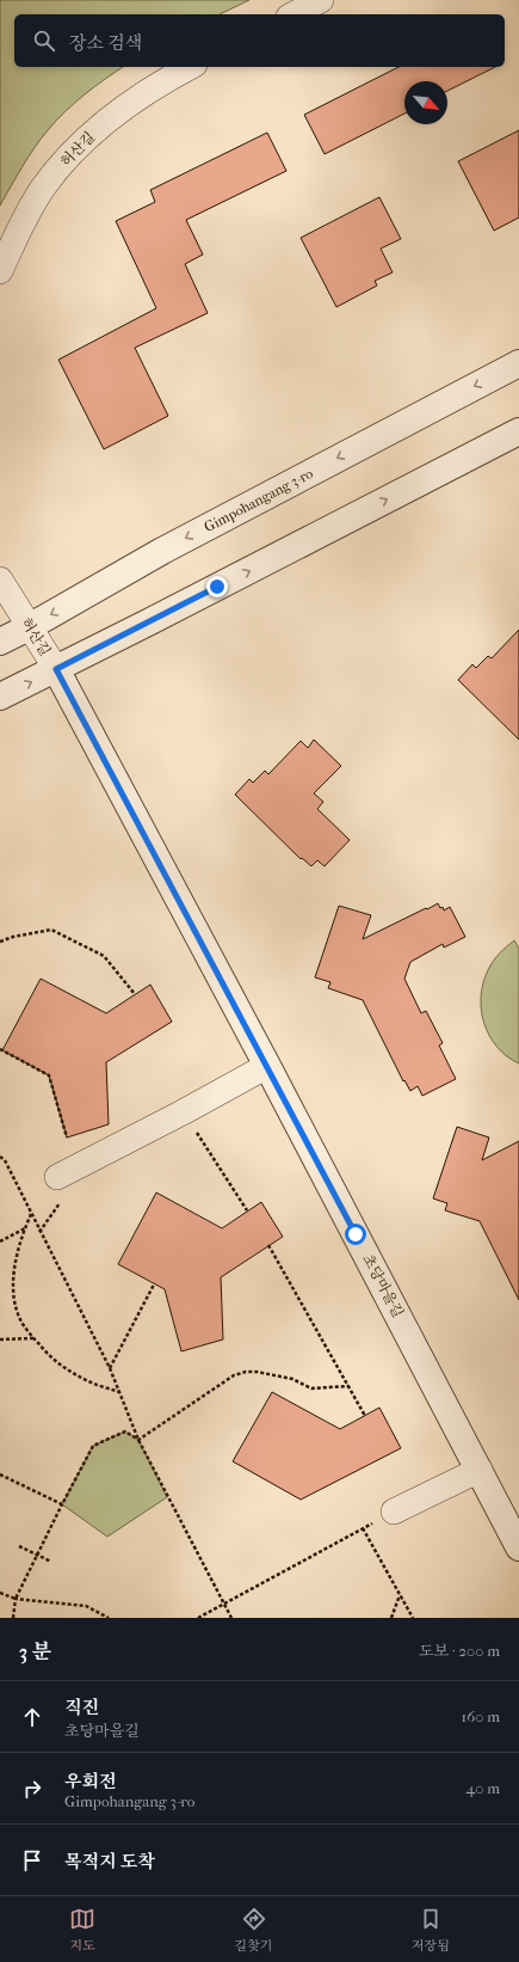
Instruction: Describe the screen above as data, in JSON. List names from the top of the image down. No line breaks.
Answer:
{"streets":{"street":["허산길","Gimpohangang 3-ro","초당마을길"]},"crossings":[["허산길","Gimpohangang 3-ro"],["허산길","초당마을길"]],"north":"bottom right","page":{"search":"장소 검색","heading":["3 분","도보 · 200 m"],"list":[["직진","초당마을길","160 m"],["우회전","Gimpohangang 3-ro","40 m"],"목적지 도착"],"nav":["지도","길찾기","저장됨"]}}
